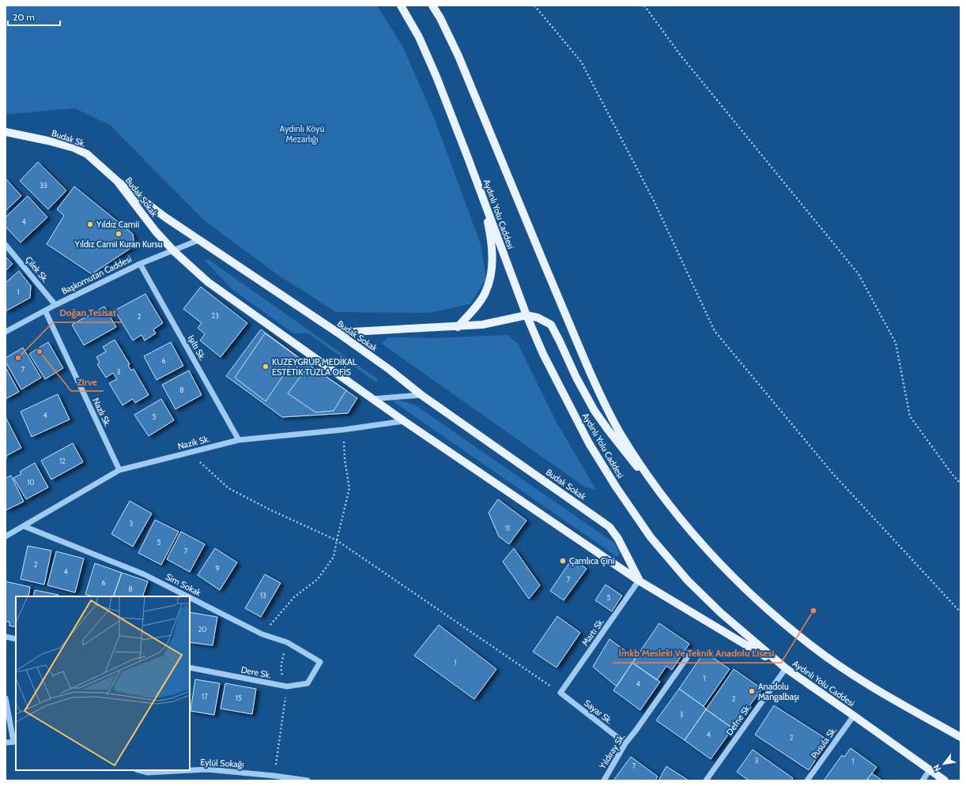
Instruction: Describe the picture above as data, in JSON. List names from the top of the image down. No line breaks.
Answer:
{"streets":{"main road":["Budak Sk.","Budak Sokak","Aydınlı Yolu Caddesi"],"street":["Çilek Sk.","Başkomutan Caddesi","Işıltı Sk.","Nazlı Sk.","Nazik Sk.","Sim Sokak","Martı Sk.","Dere Sk.","Sayar Sk.","Defne Sk.","Pusula Sk.","Yıldıray Sk.","Eylül Sokağı"]},"crossings":[["Budak Sk.","Budak Sokak"],["Budak Sokak","Aydınlı Yolu Caddesi"],["Budak Sokak","Başkomutan Caddesi"],["Budak Sokak","Nazik Sk."],["Budak Sokak","Martı Sk."],["Budak Sokak","Defne Sk."],["Aydınlı Yolu Caddesi","Defne Sk."],["Aydınlı Yolu Caddesi","Pusula Sk."],["Çilek Sk.","Başkomutan Caddesi"],["Başkomutan Caddesi","Işıltı Sk."],["Başkomutan Caddesi","Nazlı Sk."],["Işıltı Sk.","Nazik Sk."],["Nazlı Sk.","Nazik Sk."],["Nazik Sk.","Sim Sokak"],["Sim Sokak","Dere Sk."],["Martı Sk.","Sayar Sk."],["Sayar Sk.","Yıldıray Sk."]],"parks":["Aydınlı Köyü Mezarlığı"],"places":["Yıldız Camii","Yıldız Camii Kuran Kursu","Zirve","Doğan Tesisat","KUZEYGRUP MEDİKAL ESTETİK TUZLA OFİS","Çamlıca Çini","İmkb Mesleki Ve Teknik Anadolu Lisesi","Anadolu Mangalbaşı"],"house_numbers":["33","4","1","23","2","6","7","3","8","4","5","12","10","3","11","5","7","2","9","4","7","6","8","13","5","20","1","1","4","17","15","2","3","4","2","3","1","7"],"scale_bar":"20 m","north":"bottom left"}
